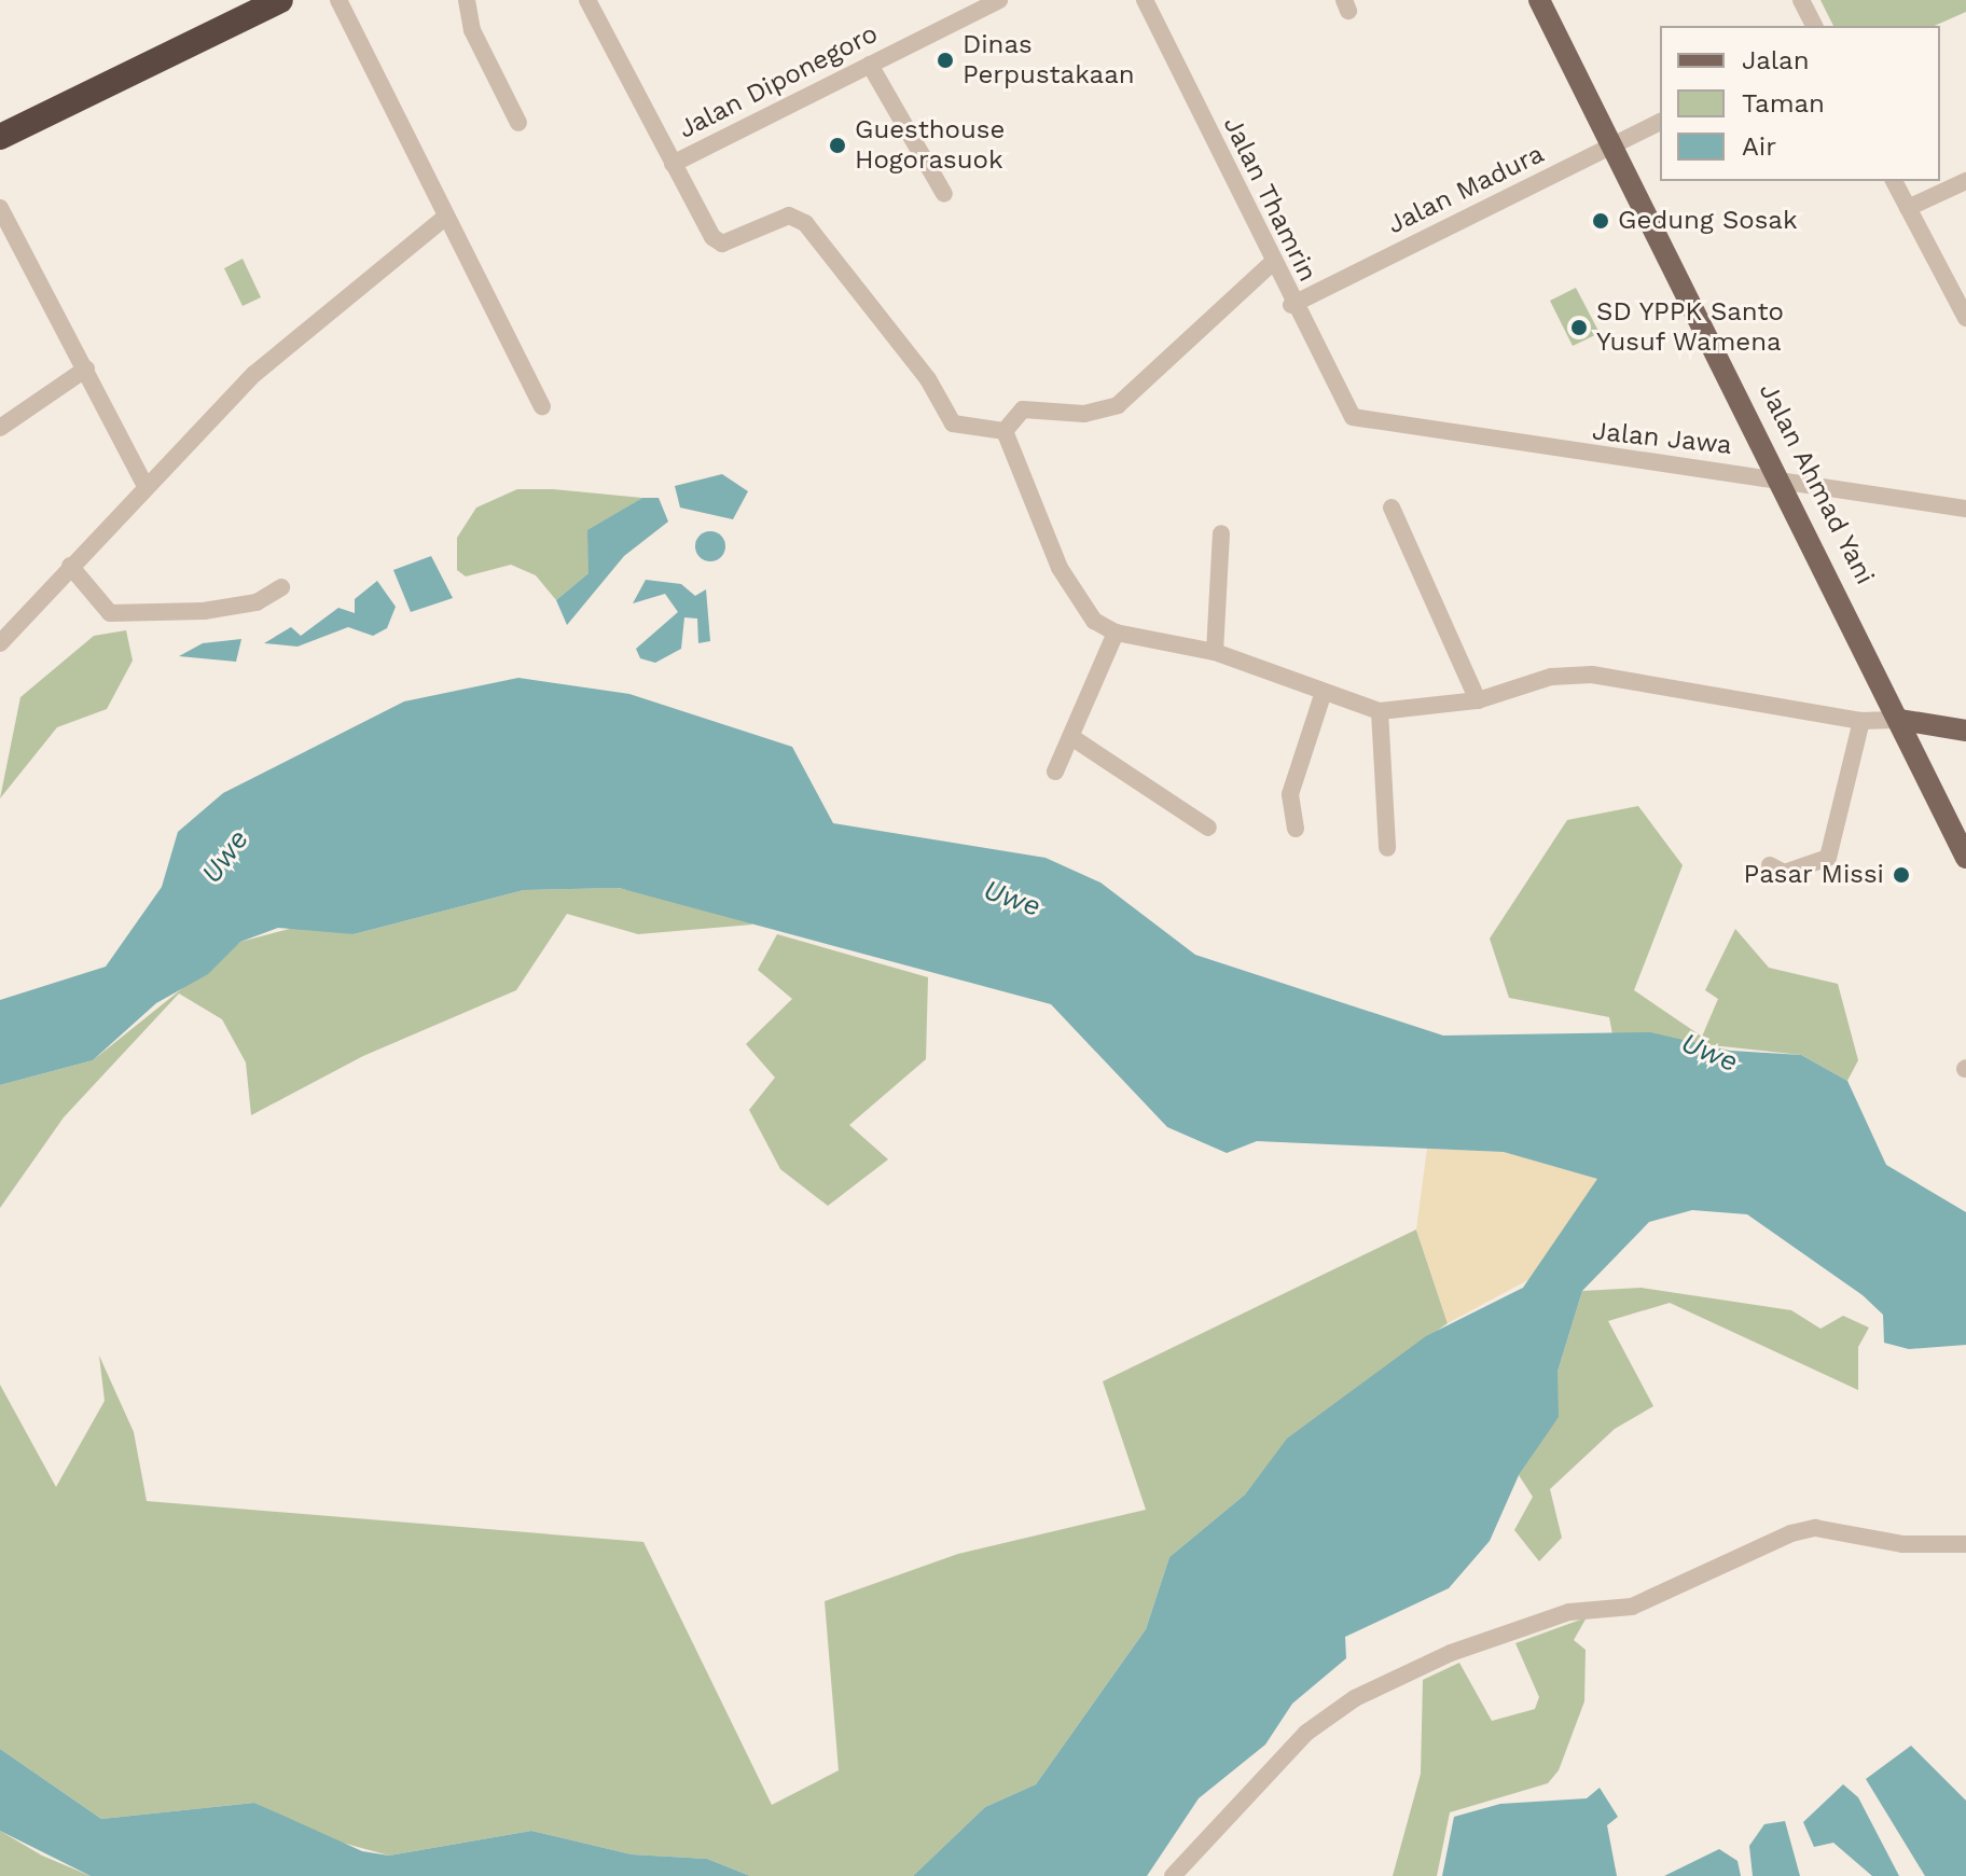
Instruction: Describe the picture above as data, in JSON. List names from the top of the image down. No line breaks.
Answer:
{"streets":{"main road":["Jalan Ahmad Yani"],"street":["Jalan Diponegoro","Jalan Madura","Jalan Thamrin","Jalan Jawa"]},"crossings":[["Jalan Madura","Jalan Thamrin"],["Jalan Madura","Jalan Ahmad Yani"],["Jalan Thamrin","Jalan Jawa"],["Jalan Jawa","Jalan Ahmad Yani"]],"water":["Uwe"],"places":["Dinas Perpustakaan","Guesthouse Hogorasuok","Gedung Sosak","SD YPPK Santo Yusuf Wamena","Pasar Missi"],"legend":["Jalan","Taman","Air"]}
